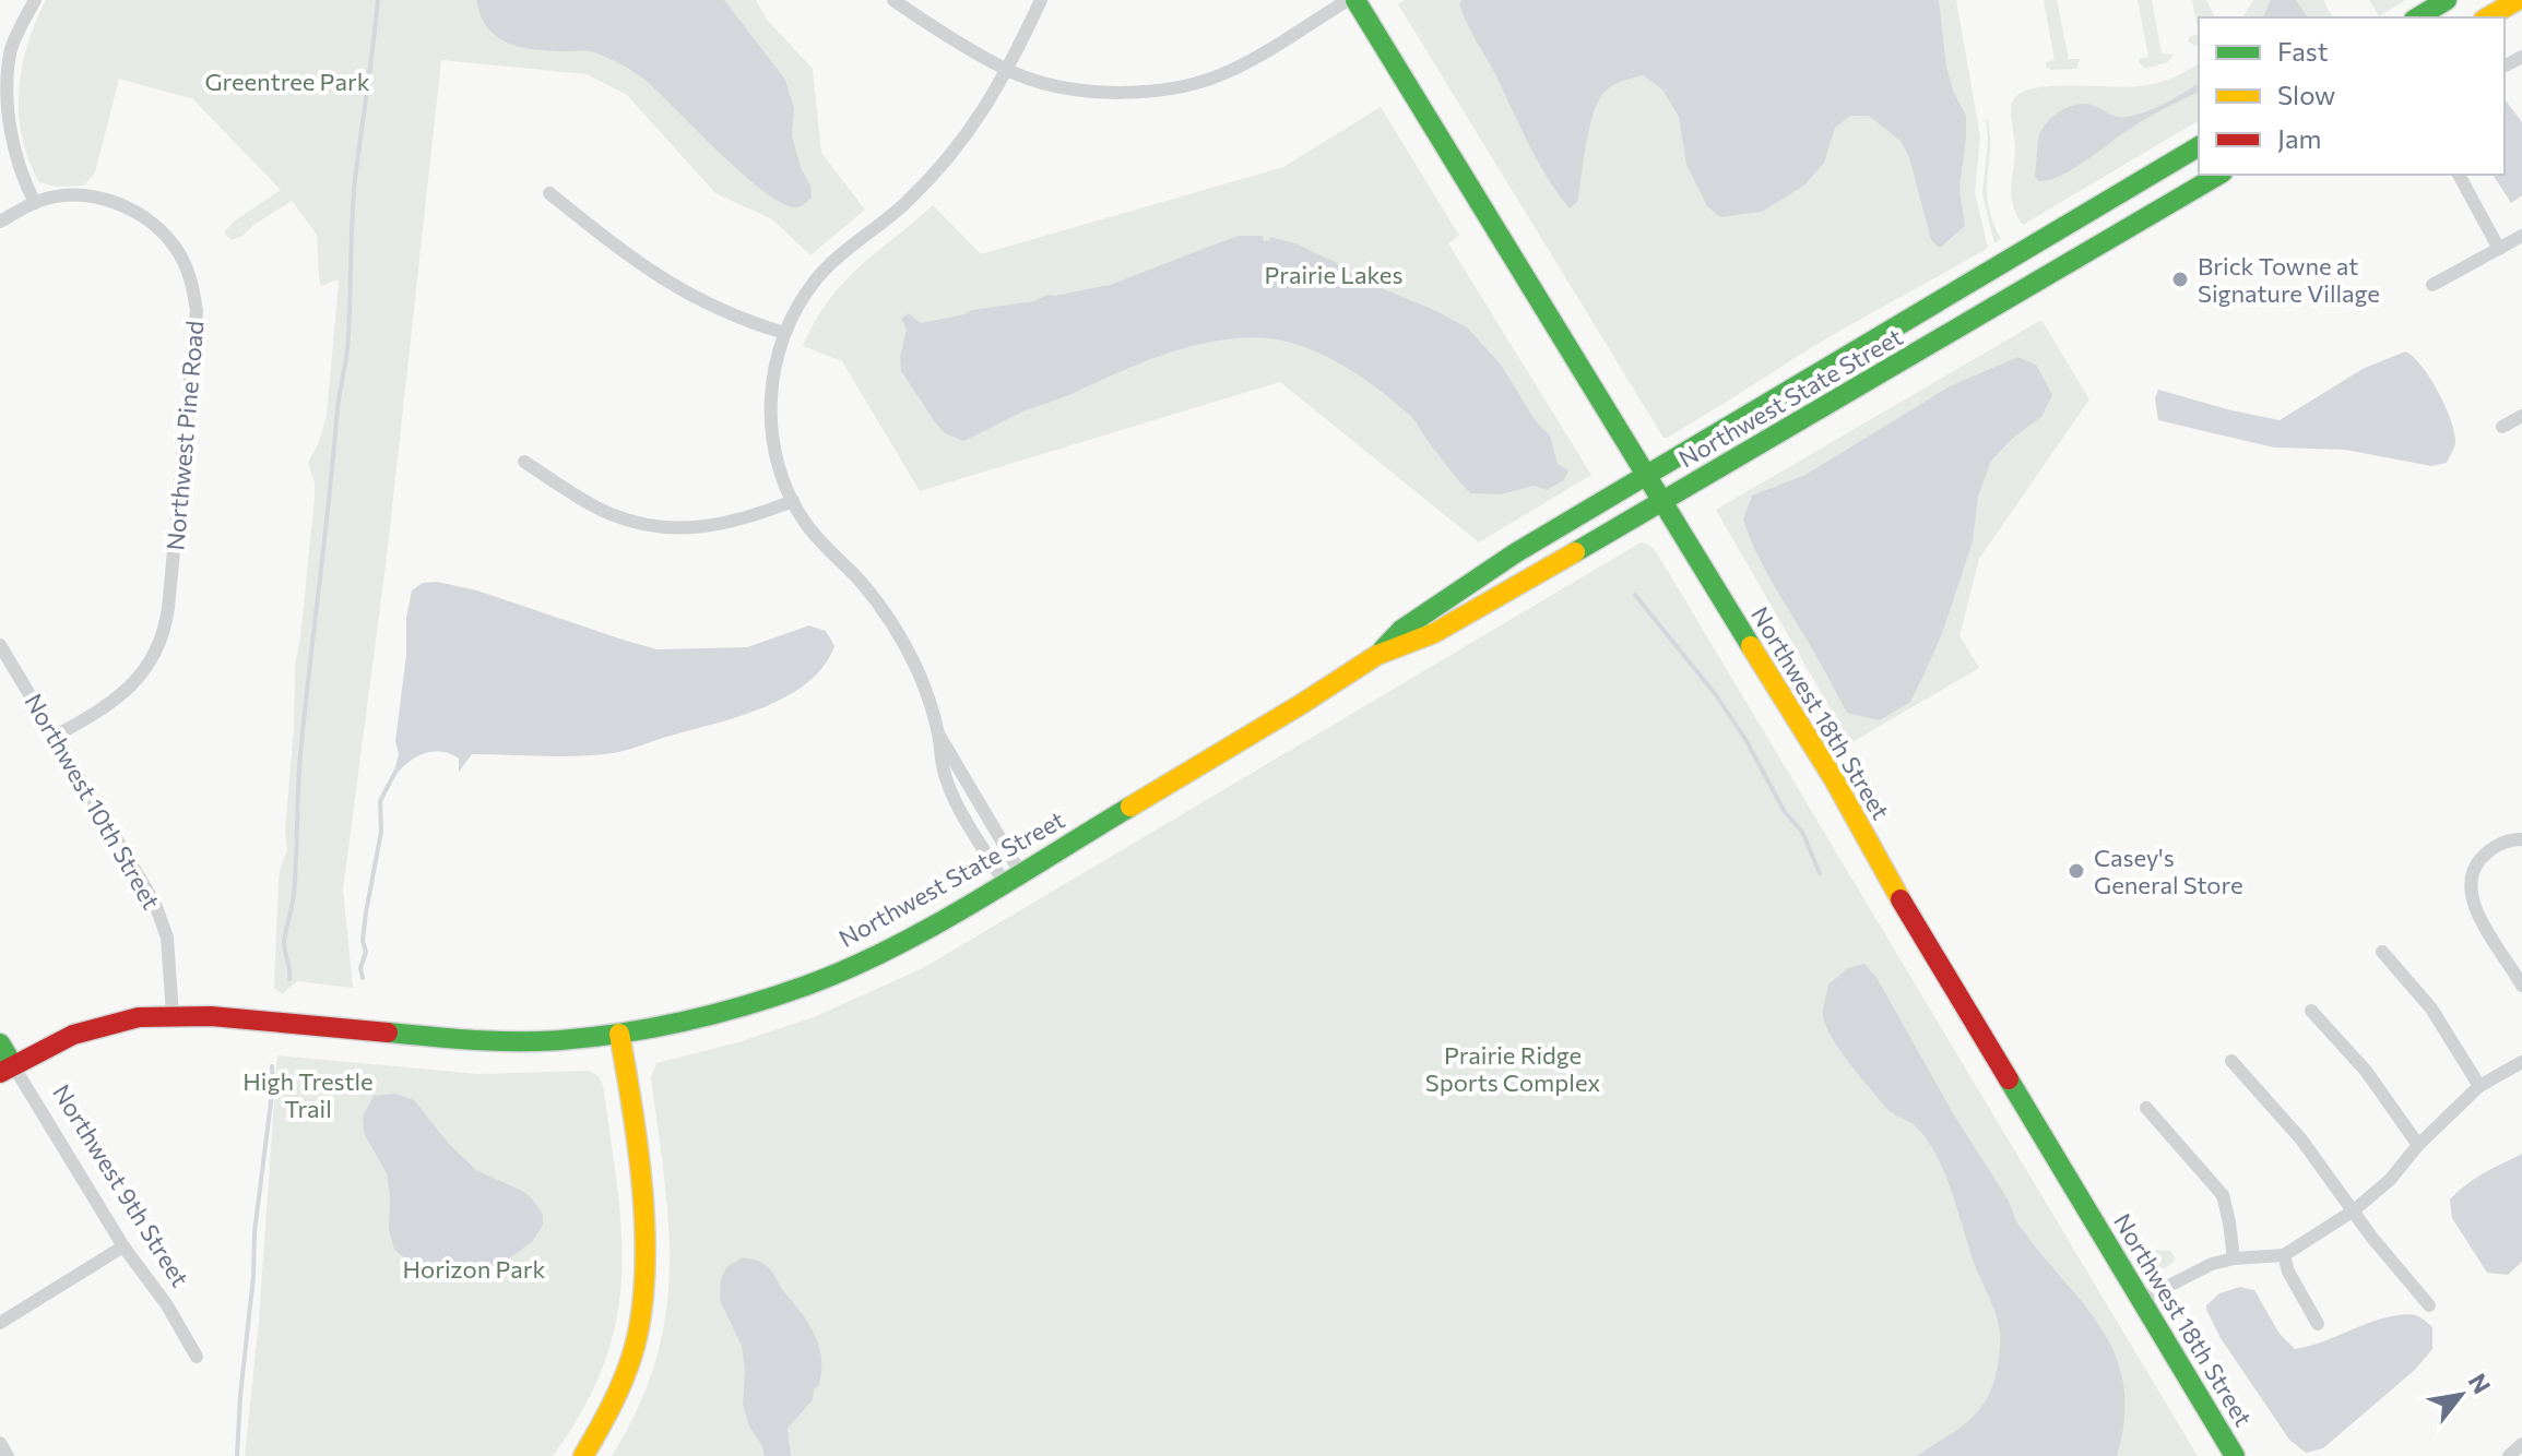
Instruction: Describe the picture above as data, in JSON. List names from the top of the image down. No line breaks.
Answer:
{"streets":{"main road":["Northwest State Street","Northwest 18th Street","Northwest 9th Street"],"street":["Northwest Pine Road","Northwest 10th Street"]},"crossings":[["Northwest State Street","Northwest 18th Street"],["Northwest State Street","Northwest 10th Street"],["Northwest State Street","Northwest 9th Street"],["Northwest Pine Road","Northwest 10th Street"]],"parks":["Greentree Park","Prairie Lakes","Prairie Ridge Sports Complex","High Trestle Trail","Horizon Park"],"places":["Brick Towne at Signature Village","Casey's General Store"],"legend":["Fast","Slow","Jam"],"north":"top right"}
